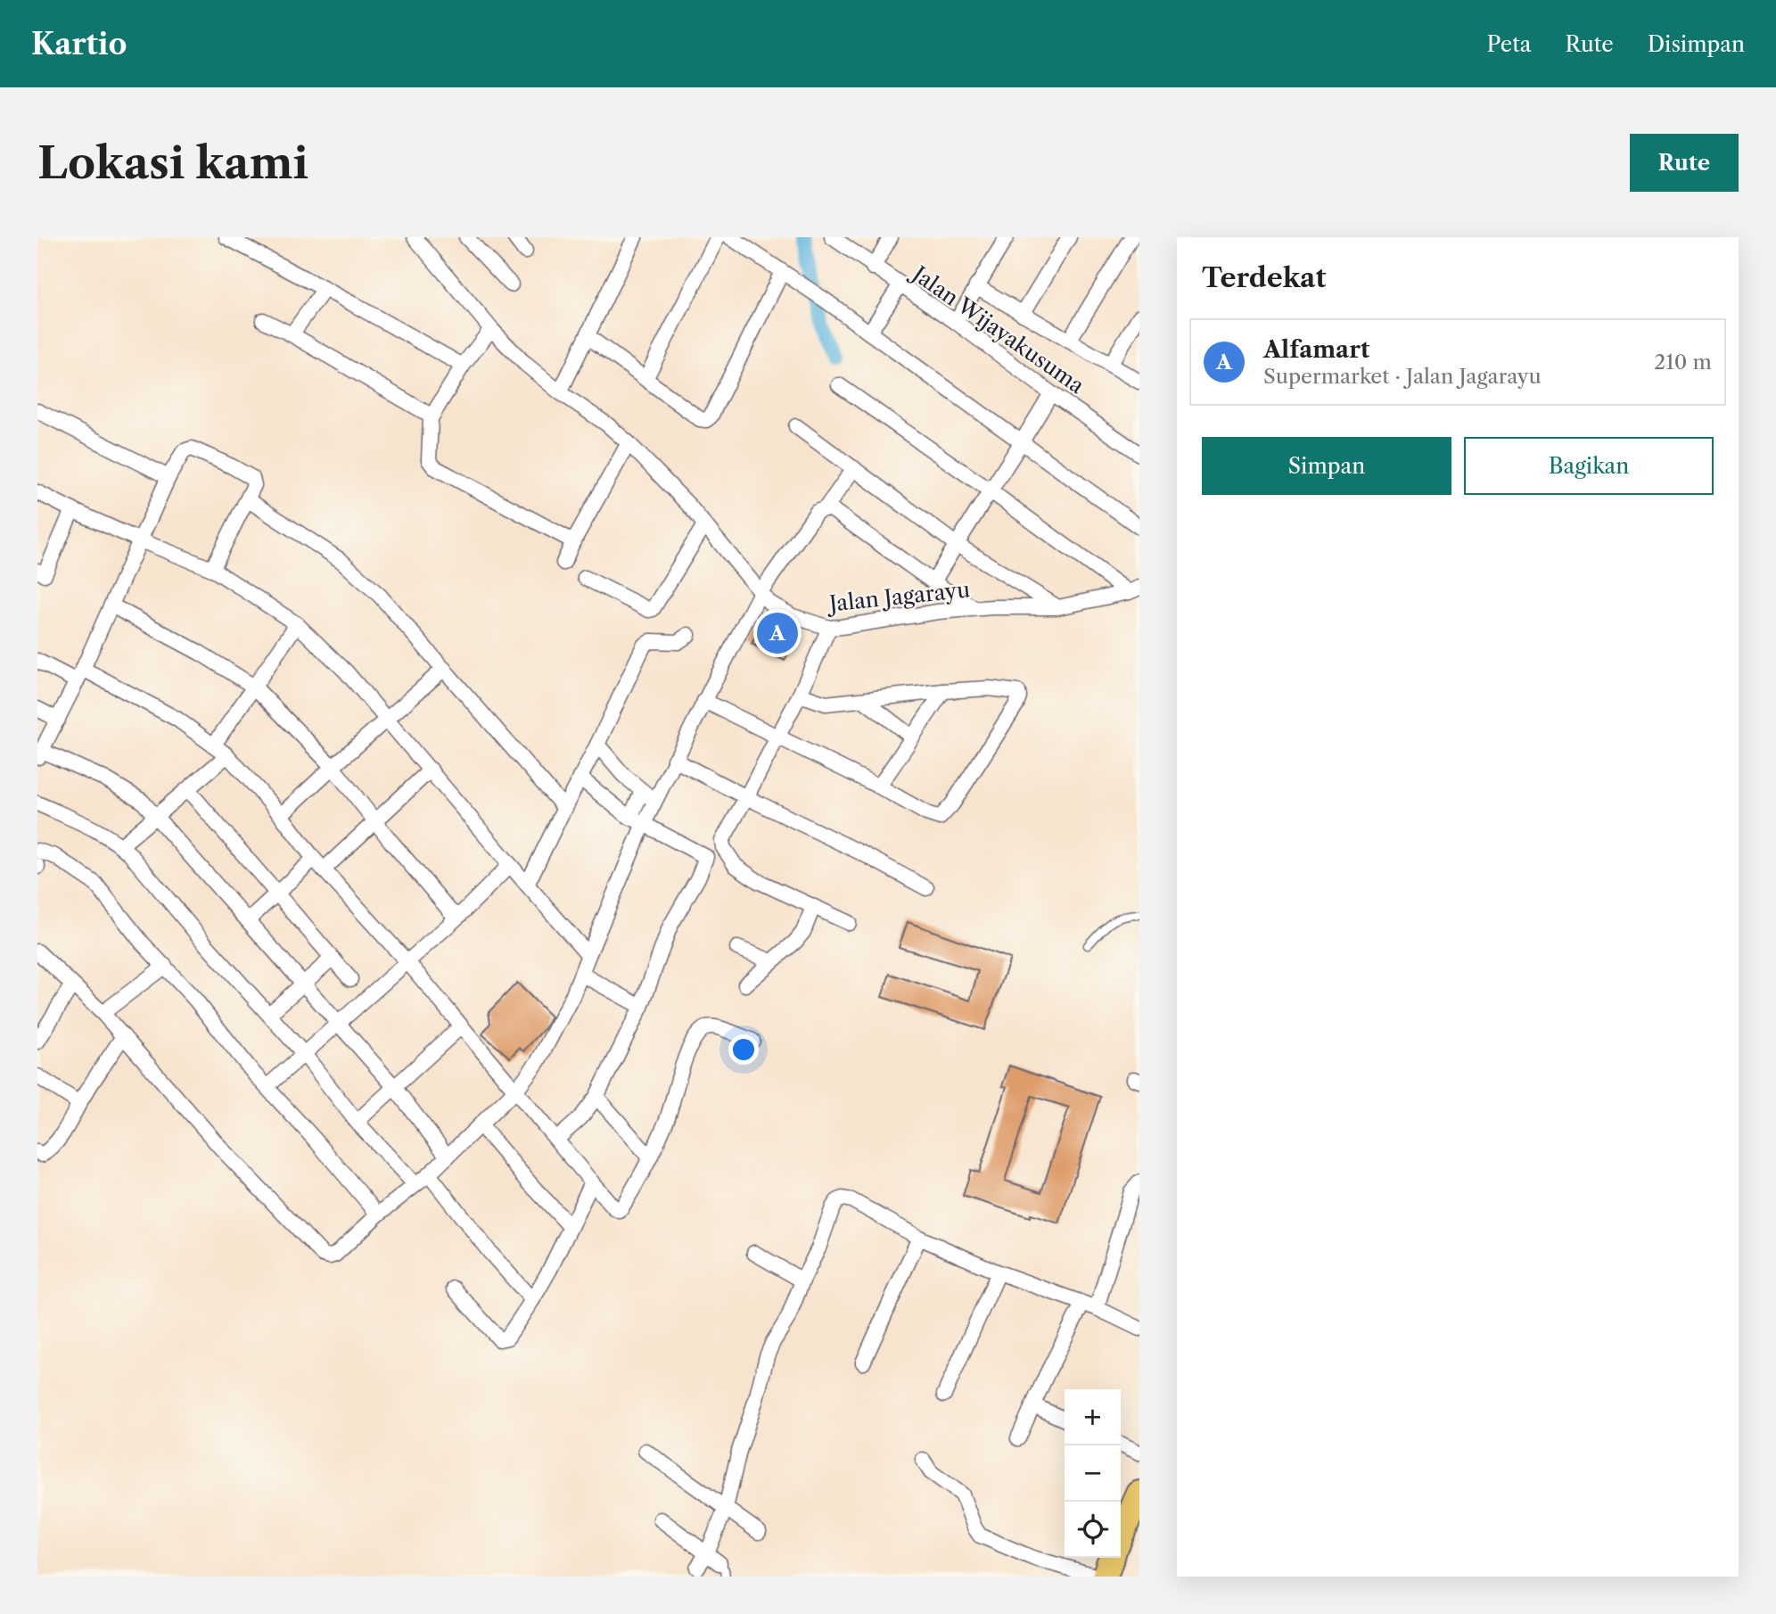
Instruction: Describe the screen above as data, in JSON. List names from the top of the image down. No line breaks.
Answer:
{"streets":{"street":["Jalan Wijayakusuma","Jalan Jagarayu"]},"page":{"header":"Kartio","nav":["Peta","Rute","Disimpan"],"buttons":["Rute",["Simpan","Bagikan"]],"title":"Lokasi kami","heading":"Terdekat","list":[{"mark":"A","name":"Alfamart","note":"Supermarket · Jalan Jagarayu","value":"210 m"}],"pins":"A","map_buttons":["+","−"]}}
